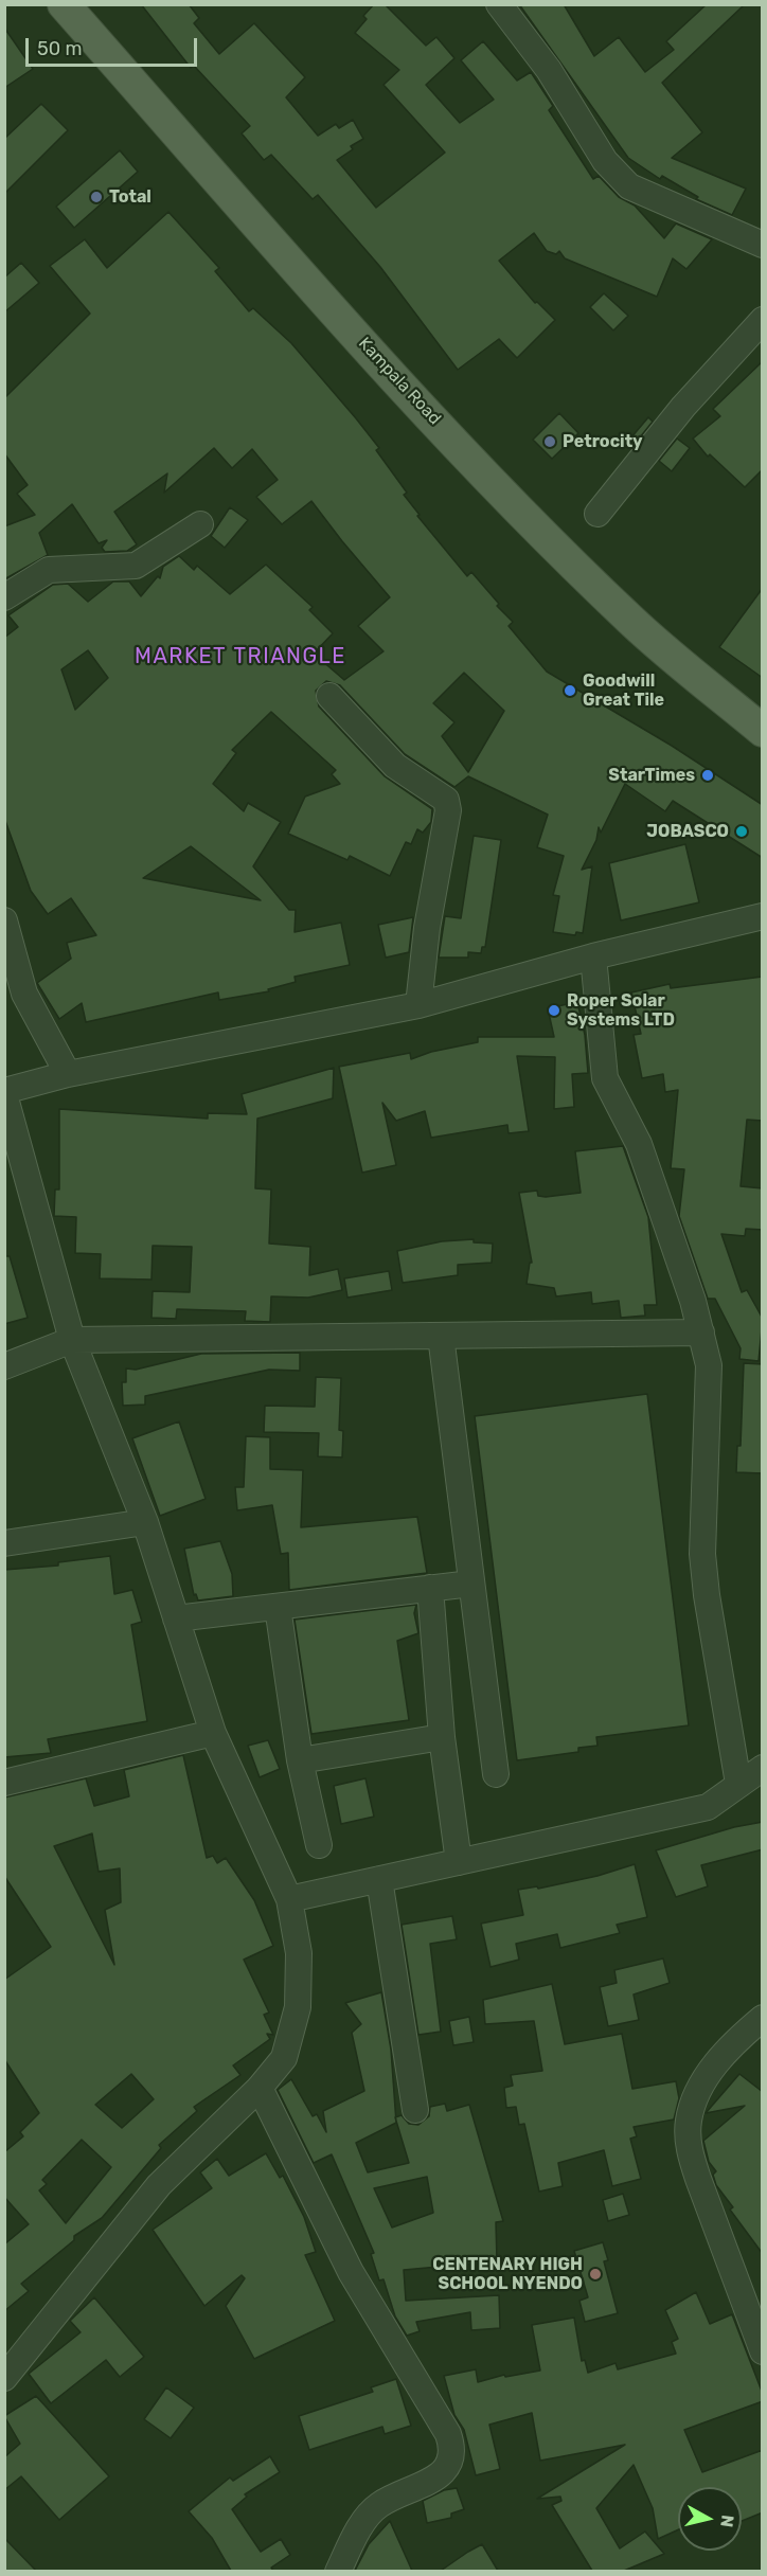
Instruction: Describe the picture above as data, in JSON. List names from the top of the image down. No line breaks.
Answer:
{"streets":{"main road":["Kampala Road"]},"districts":["MARKET TRIANGLE"],"places":["Total","Petrocity","Goodwill Great Tile","StarTimes","JOBASCO","Roper Solar Systems LTD","CENTENARY HIGH SCHOOL NYENDO"],"scale_bar":"50 m","north":"right"}
